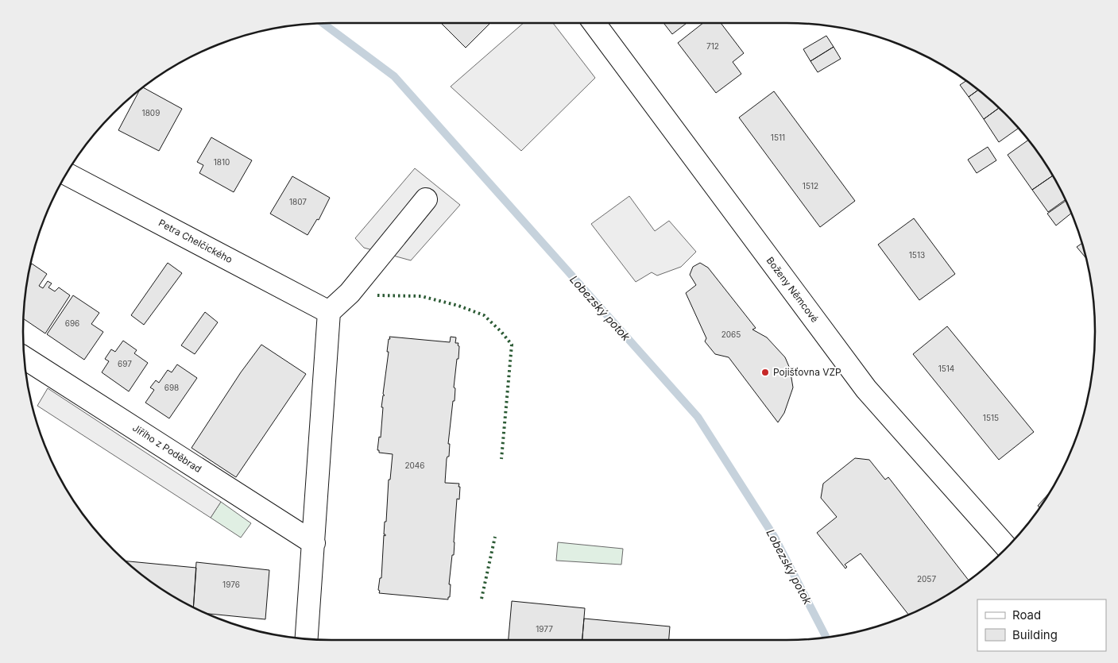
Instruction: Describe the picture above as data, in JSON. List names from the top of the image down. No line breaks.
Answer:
{"streets":{"street":["Petra Chelčického","Boženy Němcové","Jiřího z Poděbrad"]},"water":["Lobezský potok"],"places":["Pojišťovna VZP"],"house_numbers":["712","1809","1511","1810","1512","1807","1513","696","2065","697","1514","698","1515","2046","2057","1976","1977"],"legend":["Road","Building"]}
